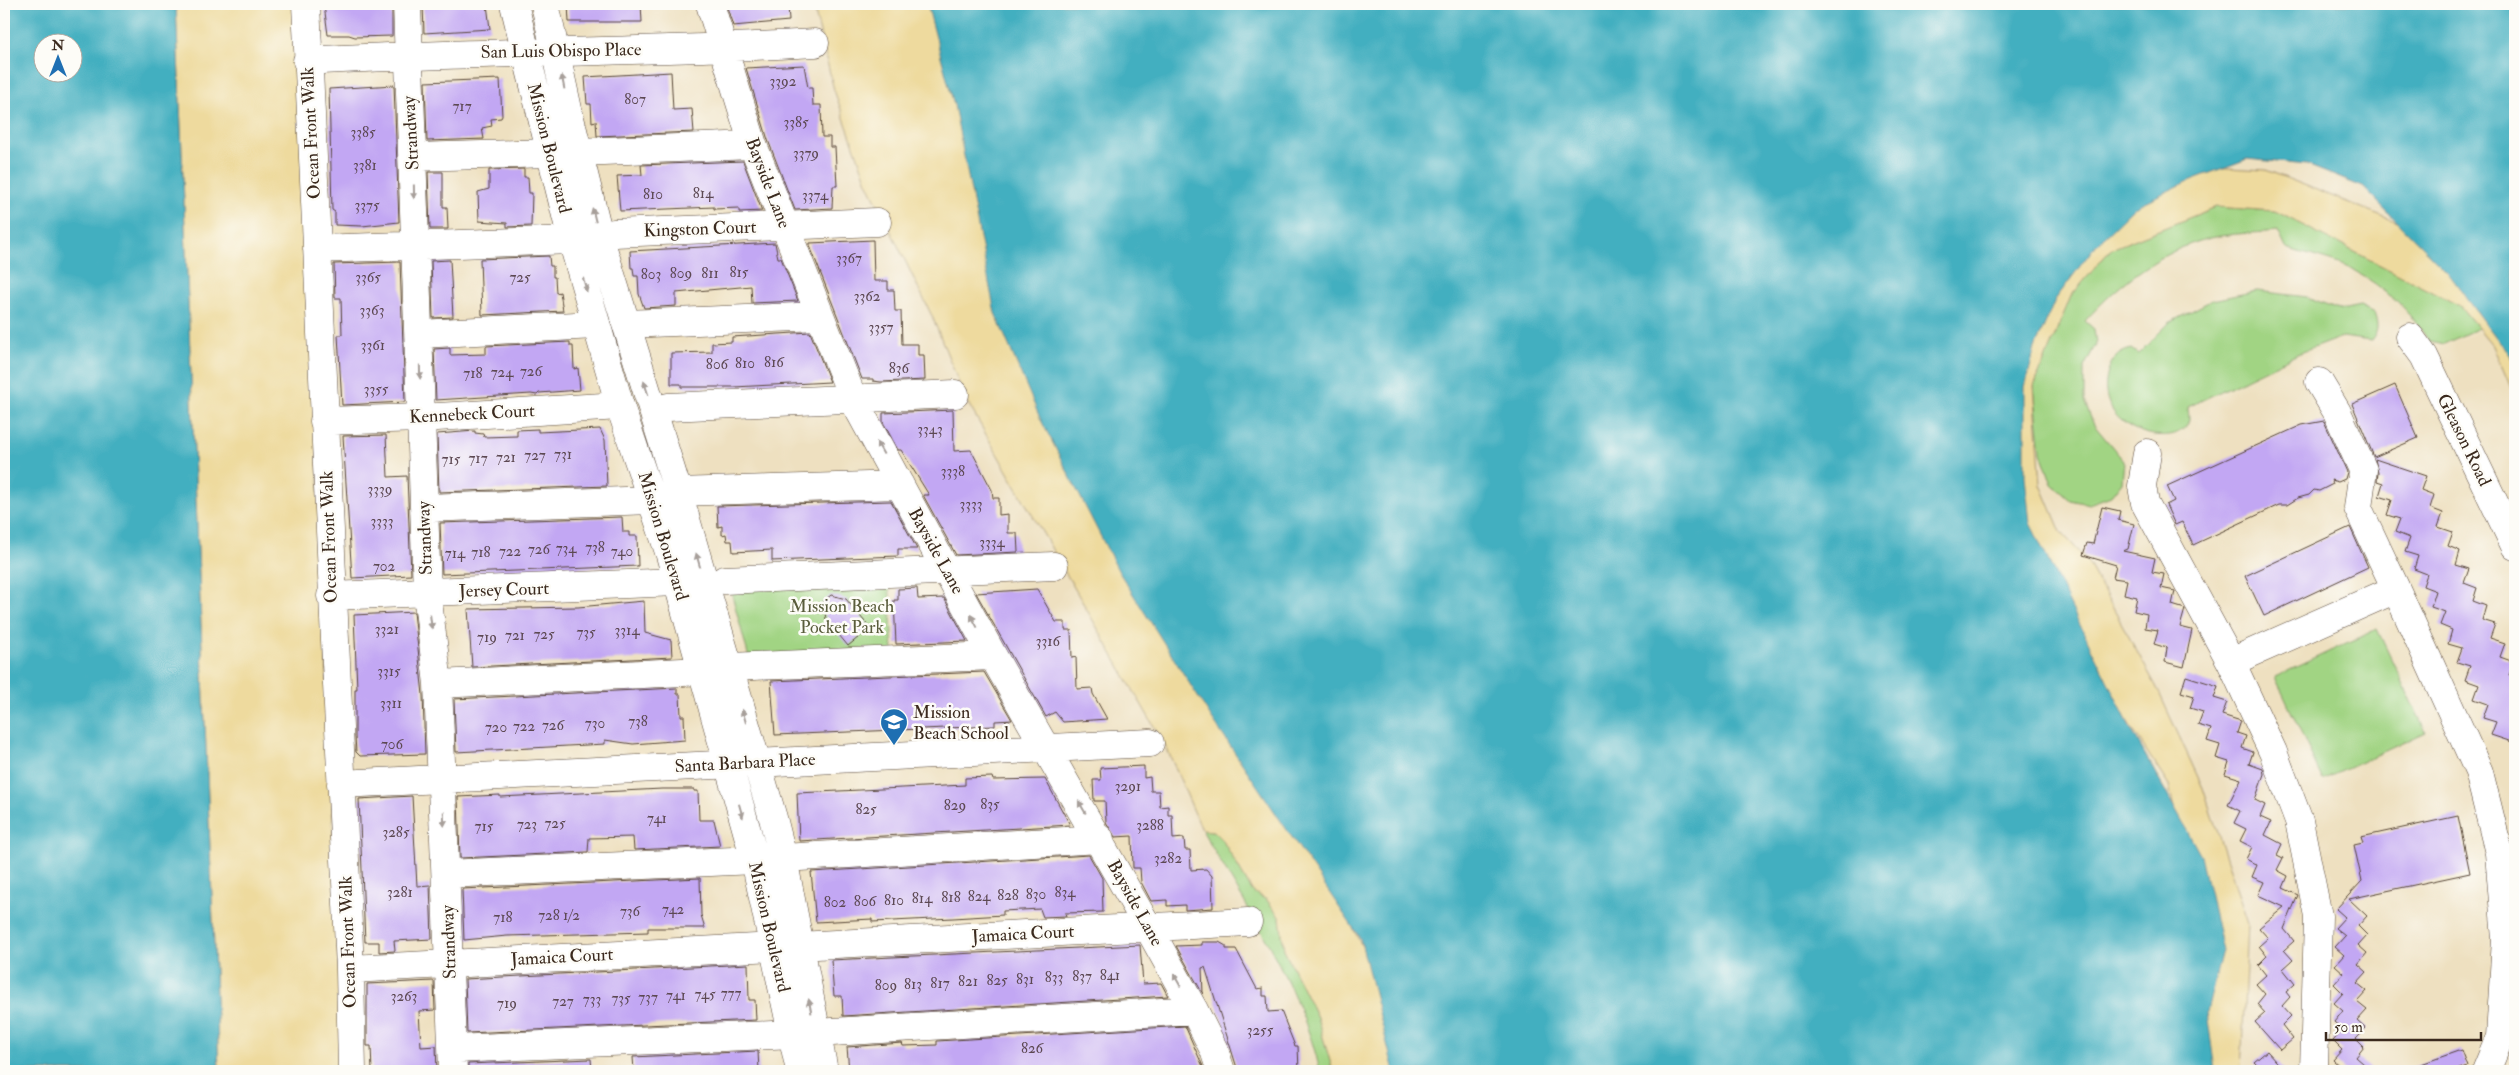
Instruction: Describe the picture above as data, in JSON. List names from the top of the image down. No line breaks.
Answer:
{"streets":{"street":["San Luis Obispo Place","Ocean Front Walk","Strandway","Mission Boulevard","Bayside Lane","Kingston Court","Kennebeck Court","Gleason Road","Jersey Court","Santa Barbara Place","Jamaica Court"]},"crossings":[["San Luis Obispo Place","Ocean Front Walk"],["San Luis Obispo Place","Strandway"],["San Luis Obispo Place","Mission Boulevard"],["San Luis Obispo Place","Bayside Lane"],["Ocean Front Walk","Kennebeck Court"],["Ocean Front Walk","Jersey Court"],["Ocean Front Walk","Santa Barbara Place"],["Ocean Front Walk","Jamaica Court"],["Strandway","Kennebeck Court"],["Strandway","Jersey Court"],["Strandway","Santa Barbara Place"],["Strandway","Jamaica Court"],["Mission Boulevard","Kennebeck Court"],["Mission Boulevard","Jersey Court"],["Mission Boulevard","Santa Barbara Place"],["Mission Boulevard","Jamaica Court"],["Bayside Lane","Kingston Court"],["Bayside Lane","Santa Barbara Place"],["Bayside Lane","Jamaica Court"]],"parks":["Mission Beach Pocket Park"],"places":{"school or university":["Mission Beach School"]},"house_numbers":["3392","807","717","3385","3385","3379","3381","814","810","3374","3375","3367","815","809","811","803","3365","725","3362","3363","3357","3361","816","810","806","836","726","724","718","3355","3343","731","727","721","717","715","3338","3339","3333","3333","3334","738","734","726","722","740","718","714","702","3321","3314","735","725","721","719","3316","3315","3311","738","730","726","722","720","706","3291","835","829","825","741","725","723","3288","715","3285","3282","3281","834","830","828","824","818","814","810","806","802","742","736","728 1/2","718","841","837","833","831","825","821","817","813","809","777","745","741","3263","737","735","733","727","719","3255","826"],"scale_bar":"50 m","north":"top"}
